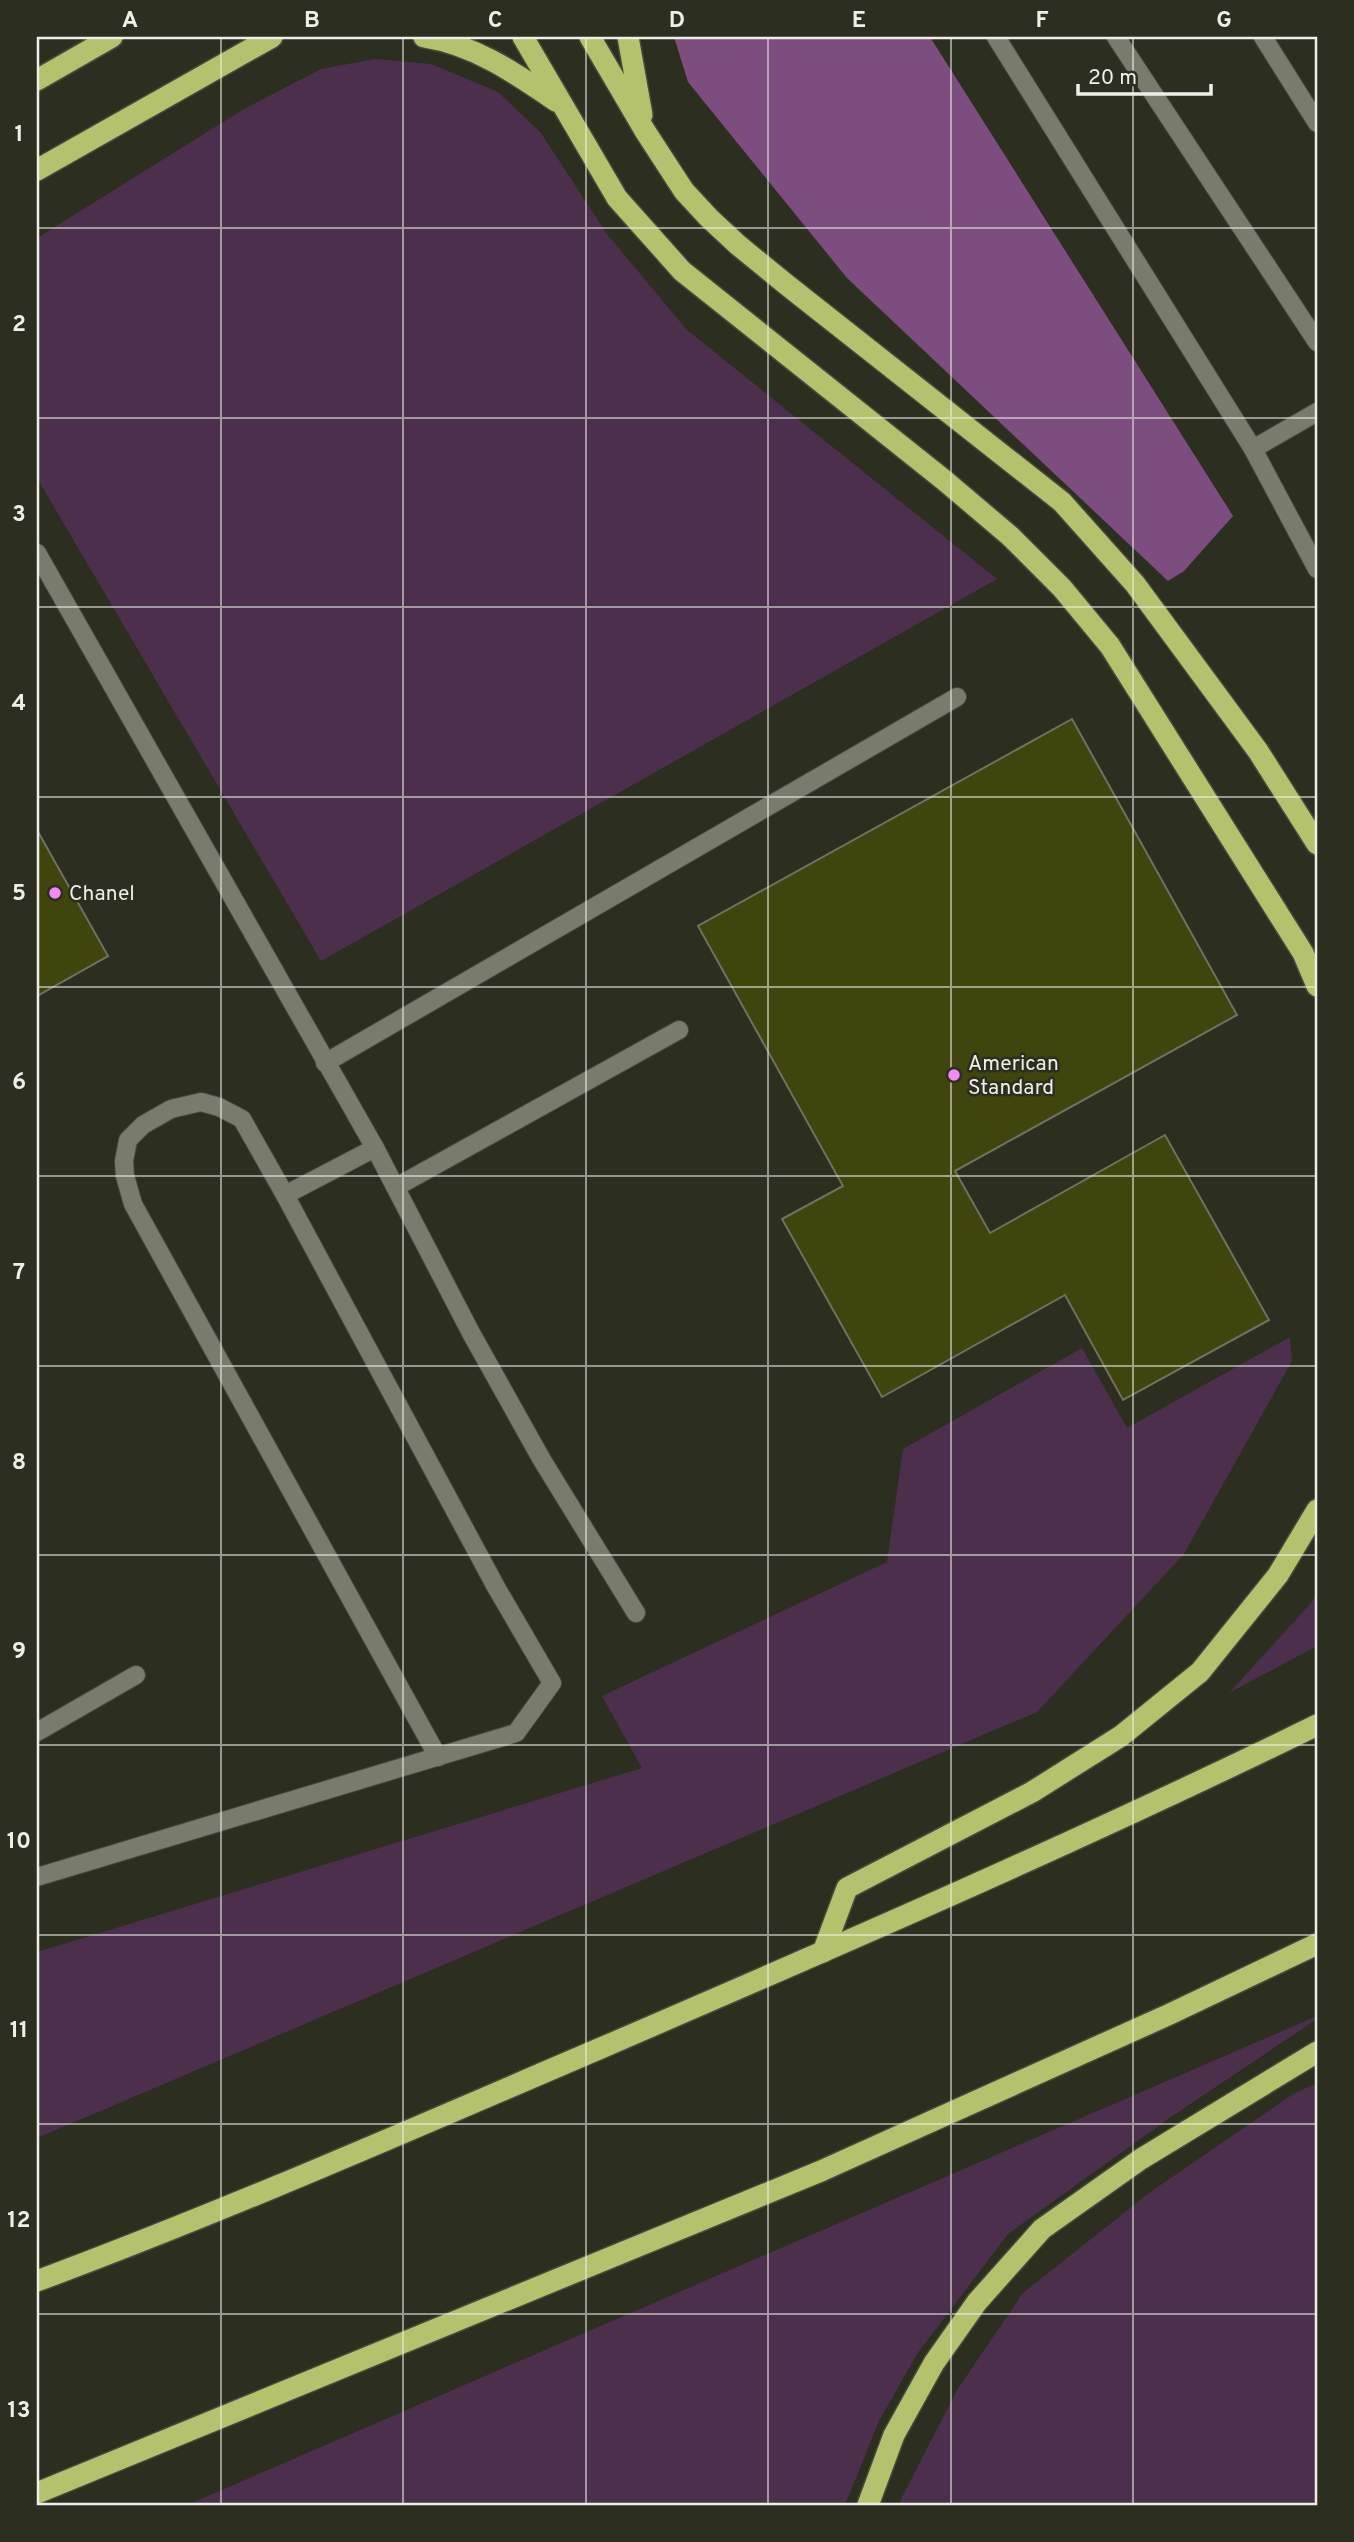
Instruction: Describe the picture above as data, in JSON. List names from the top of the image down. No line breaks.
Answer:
{"places":["Chanel","American Standard"],"scale_bar":"20 m","grid":{"columns":["A","B","C","D","E","F","G"],"rows":["1","2","3","4","5","6","7","8","9","10","11","12","13"]}}
